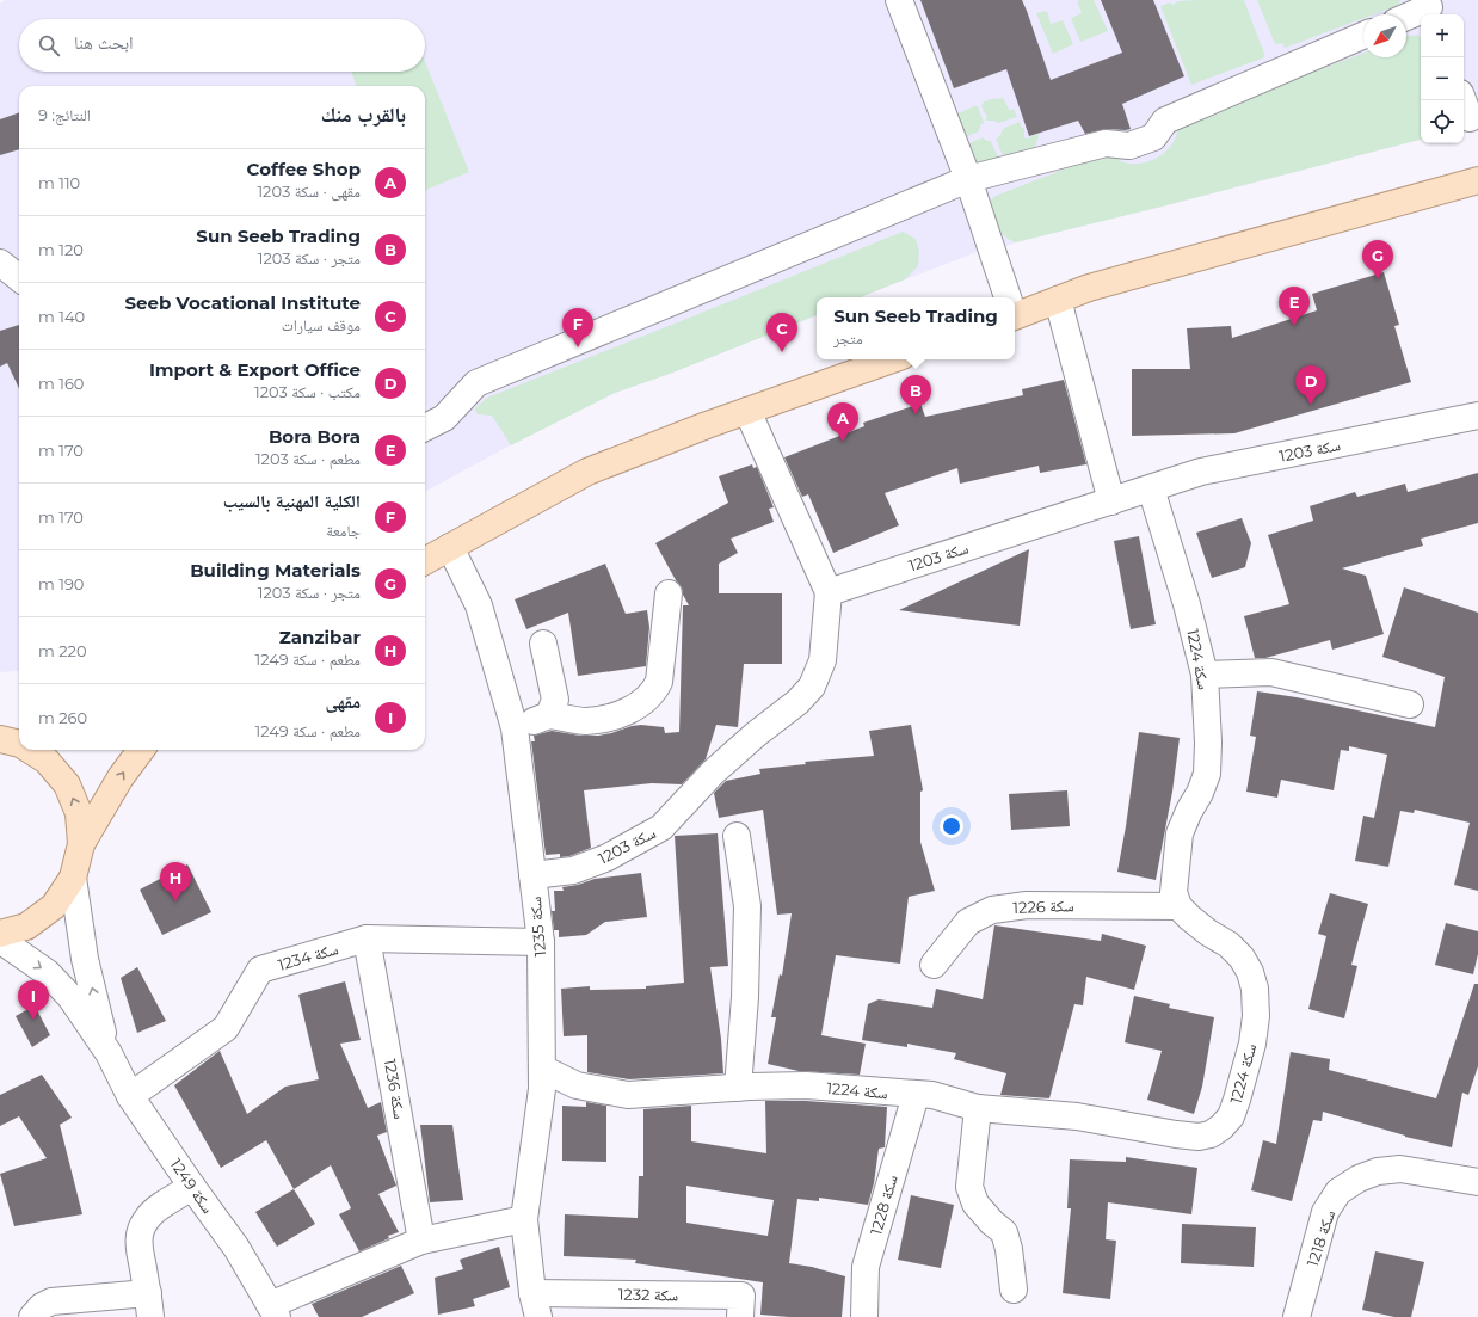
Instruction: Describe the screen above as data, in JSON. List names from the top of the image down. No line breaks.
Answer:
{"streets":{"street":["سكة 1203","سكة 1224","سكة 1226","سكة 1235","سكة 1234","سكة 1236","سكة 1249","سكة 1228","سكة 1218","سكة 1232"]},"crossings":[["سكة 1203","سكة 1224"],["سكة 1203","سكة 1235"],["سكة 1224","سكة 1226"],["سكة 1224","سكة 1235"],["سكة 1224","سكة 1228"],["سكة 1235","سكة 1234"],["سكة 1235","سكة 1232"],["سكة 1234","سكة 1236"],["سكة 1234","سكة 1249"]],"north":"bottom left","page":{"map_buttons":["+","−"],"search":"ابحث هنا","heading":["بالقرب منك","النتائج: 9"],"list":[{"mark":"A","name":"Coffee Shop","note":"مقهى · سكة 1203","value":"110 m"},{"mark":"B","name":"Sun Seeb Trading","note":"متجر · سكة 1203","value":"120 m"},{"mark":"C","name":"Seeb Vocational Institute","note":"موقف سيارات","value":"140 m"},{"mark":"D","name":"Import & Export Office","note":"مكتب · سكة 1203","value":"160 m"},{"mark":"E","name":"Bora Bora","note":"مطعم · سكة 1203","value":"170 m"},{"mark":"F","name":"الكلية المهنية بالسيب","note":"جامعة","value":"170 m"},{"mark":"G","name":"Building Materials","note":"متجر · سكة 1203","value":"190 m"},{"mark":"H","name":"Zanzibar","note":"مطعم · سكة 1249","value":"220 m"},{"mark":"I","name":"مقهى","note":"مطعم · سكة 1249","value":"260 m"}],"pins":["G","E","F","C","D","B","A","H","I"],"popup":["Sun Seeb Trading","متجر"]}}
